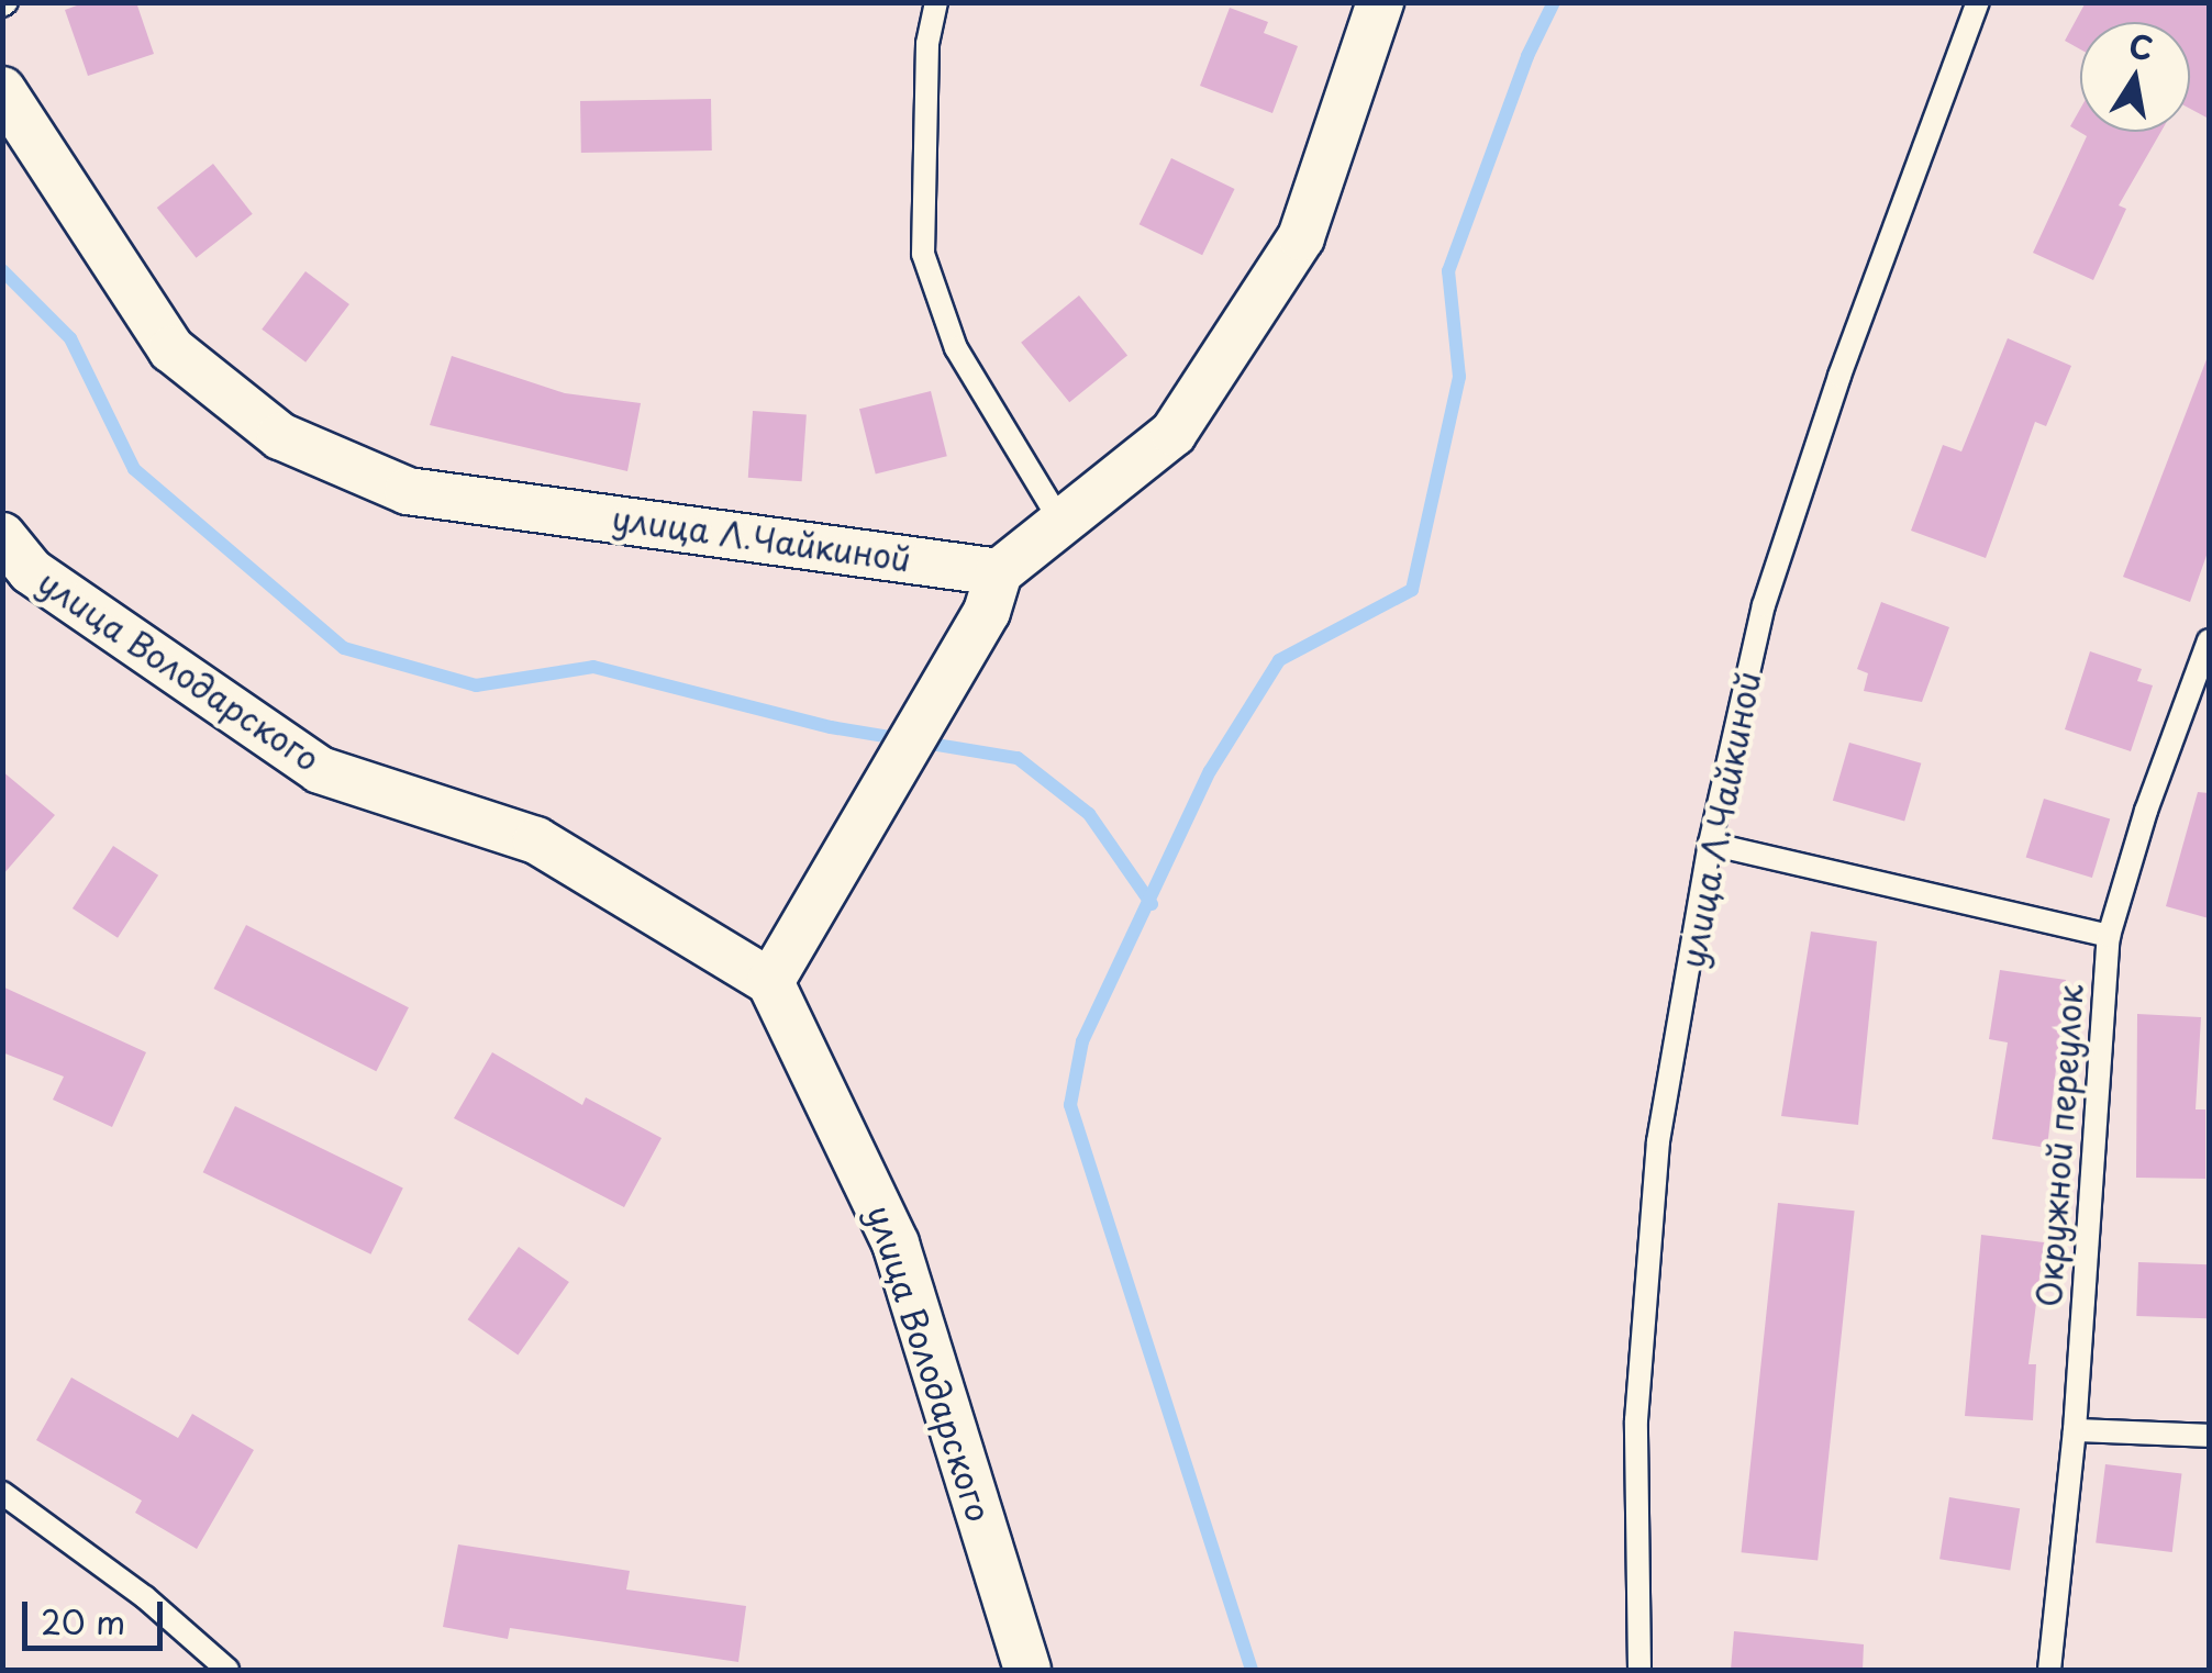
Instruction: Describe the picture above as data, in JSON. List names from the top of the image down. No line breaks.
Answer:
{"streets":{"street":["улица Л.Чайкиной","улица Володарского"],"lane":["Окружной переулок"]},"scale_bar":"20 m","north":"top"}
